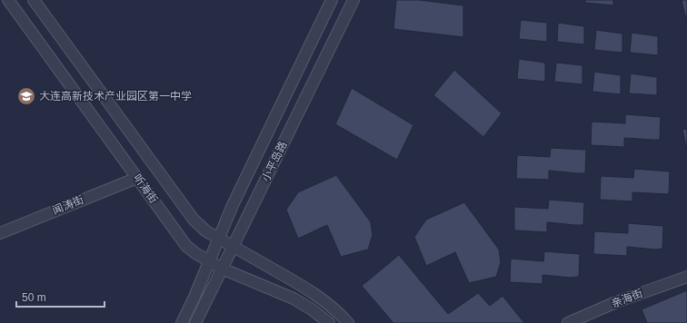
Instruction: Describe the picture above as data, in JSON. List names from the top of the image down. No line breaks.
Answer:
{"streets":{"street":["小平岛路","听海街","闻涛街","亲海街"]},"crossings":[["小平岛路","听海街"],["听海街","闻涛街"]],"places":{"school or university":["大连高新技术产业园区第一中学"]},"scale_bar":"50 m"}
